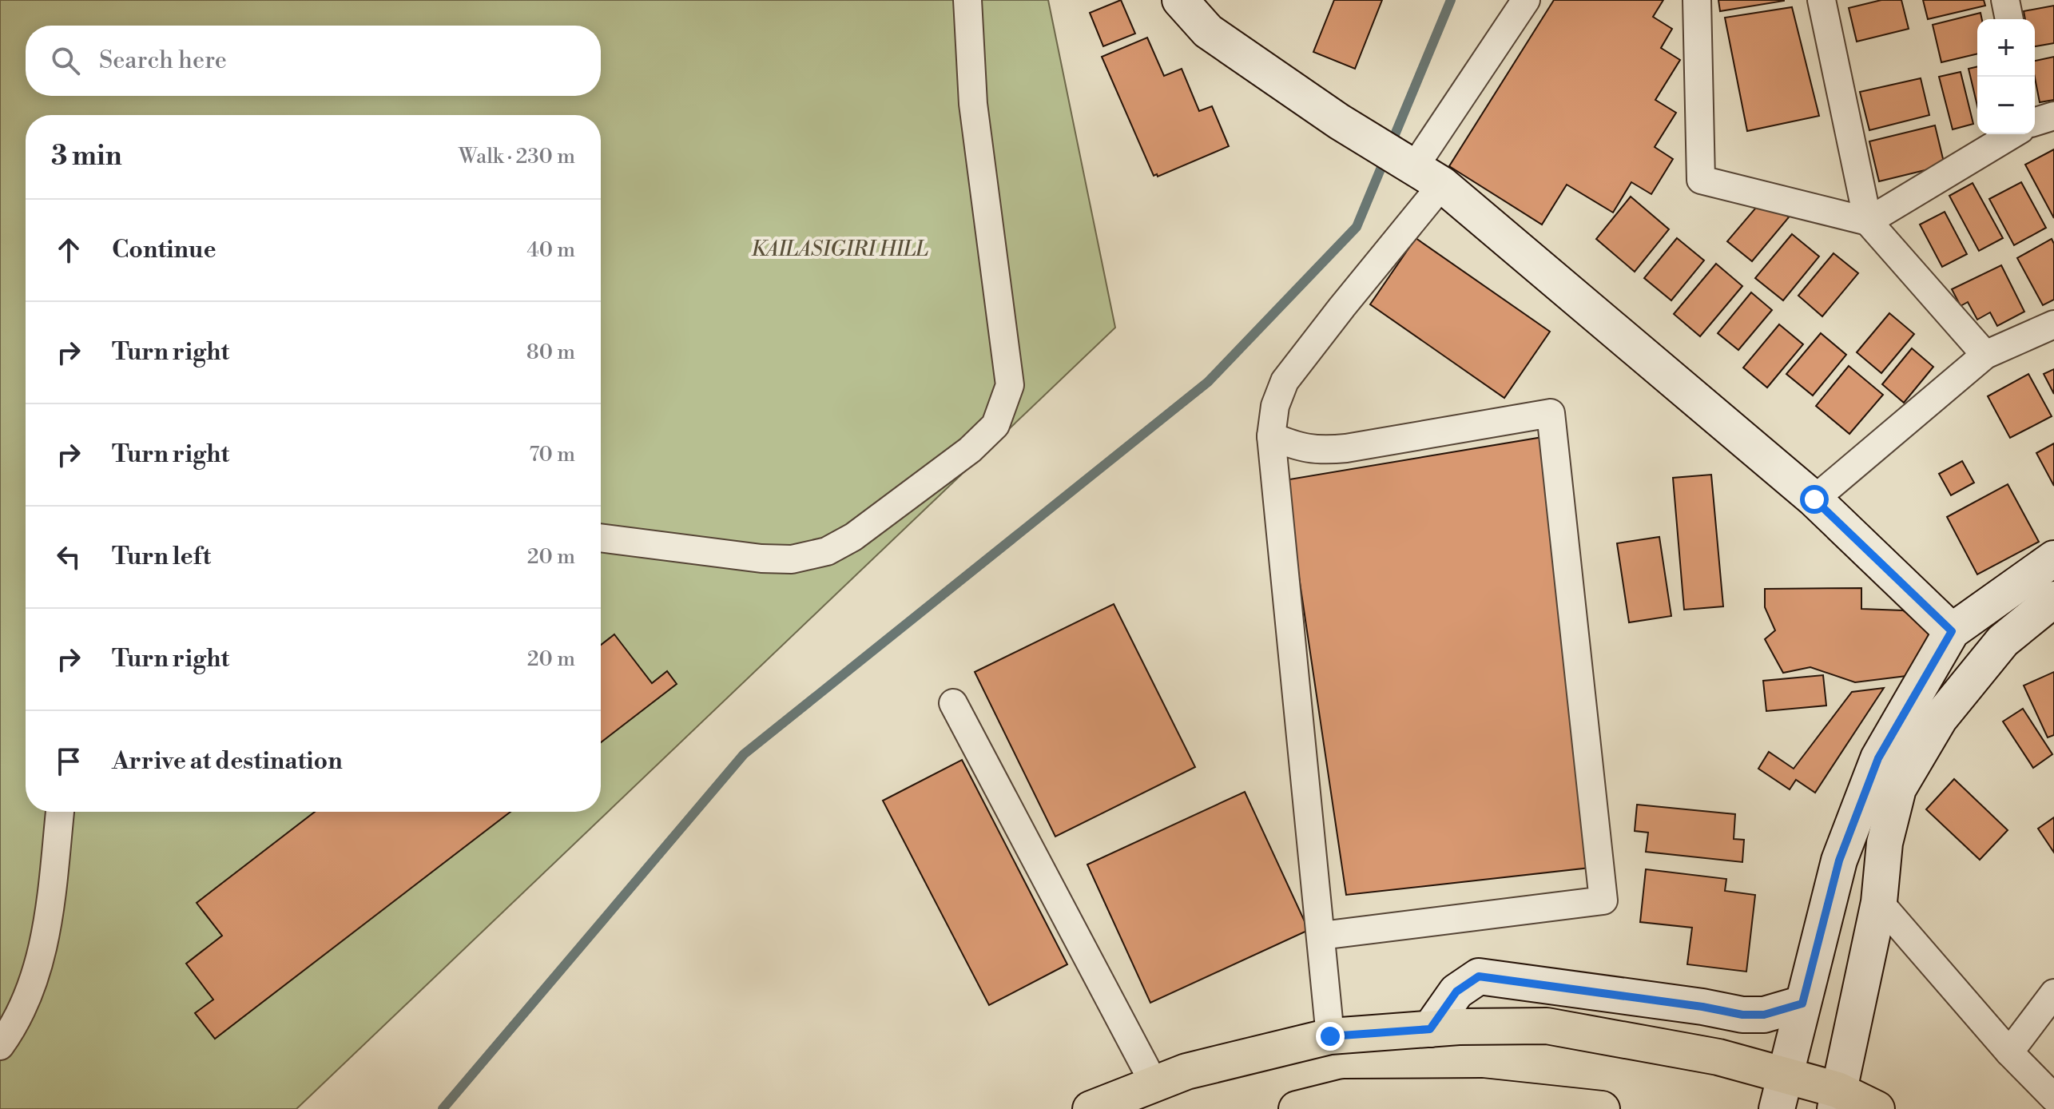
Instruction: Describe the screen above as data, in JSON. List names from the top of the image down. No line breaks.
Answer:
{"parks":["KAILASIGIRI HILL"],"page":{"map_buttons":["+","−"],"search":"Search here","heading":["3 min","Walk · 230 m"],"list":[["Continue","40 m"],["Turn right","80 m"],["Turn right","70 m"],["Turn left","20 m"],["Turn right","20 m"],"Arrive at destination"]}}
